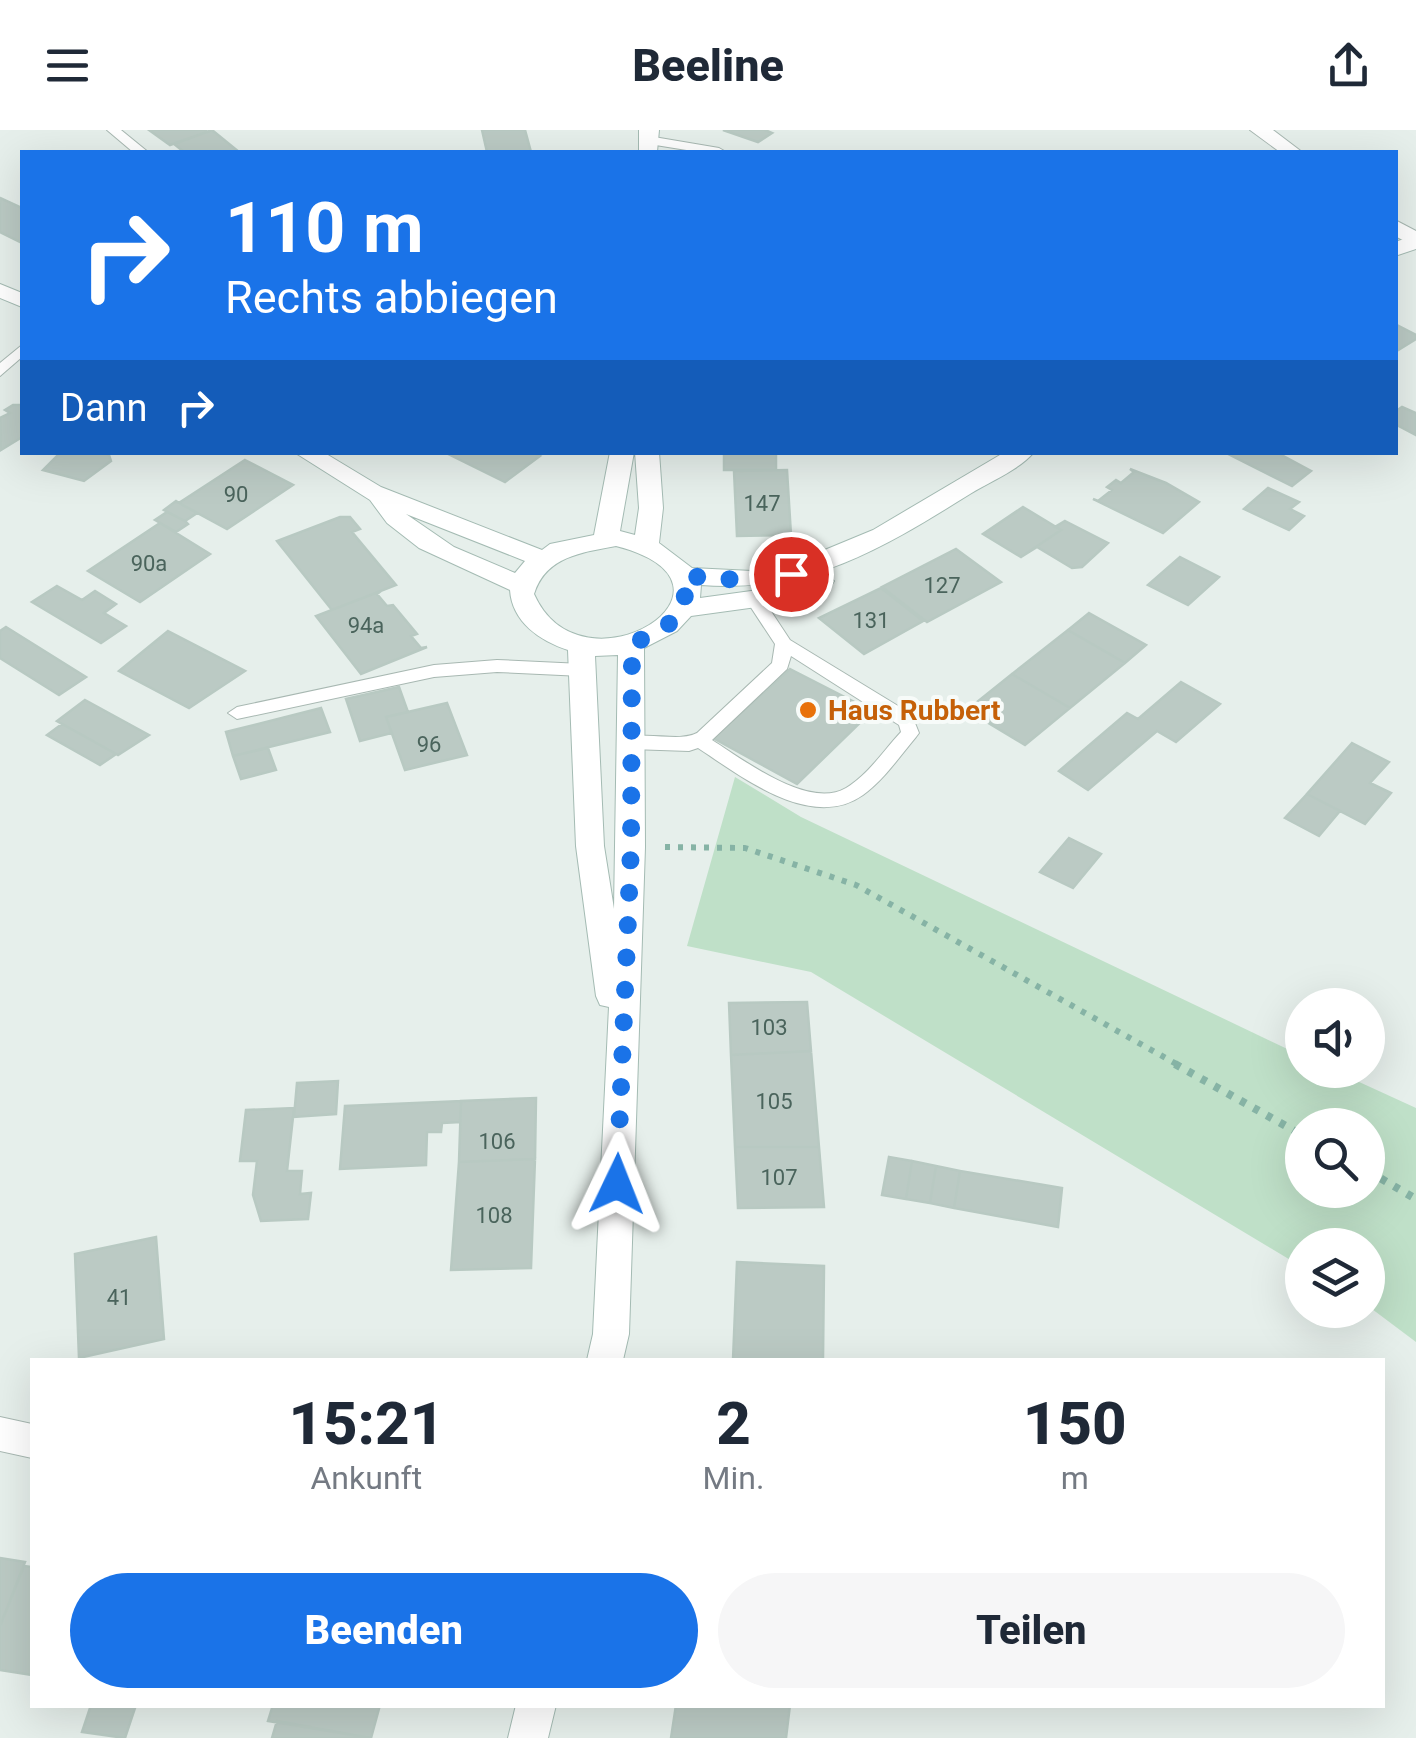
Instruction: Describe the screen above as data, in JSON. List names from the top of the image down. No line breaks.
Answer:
{"places":["Haus Rubbert"],"house_numbers":["90","147","90a","127","131","94a","96","103","105","106","107","108","41"],"page":{"header":"Beeline","turn":["110 m","Rechts abbiegen"],"then":"Dann","eta":["15:21","Ankunft","2","Min.","150","m"],"buttons":["Beenden","Teilen"]}}
